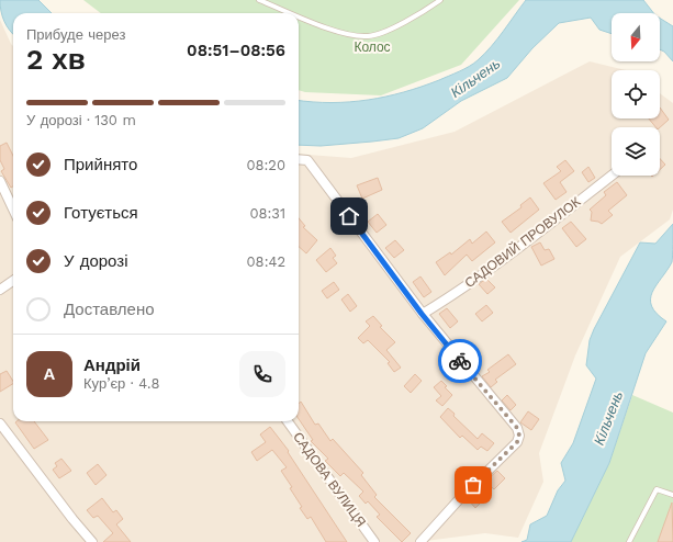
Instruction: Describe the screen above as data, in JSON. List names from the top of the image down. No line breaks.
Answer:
{"streets":{"street":["САДОВИЙ ПРОВУЛОК","САДОВА ВУЛИЦЯ"]},"water":["Кільчень"],"parks":["Колос"],"north":"bottom","page":{"heading":["2 хв","Прибуде через","08:51–08:56"],"panel":["Андрій","Кур’єр · 4.8"],"bar":"У дорозі · 130 m","list":[["Прийнято","08:20"],["Готується","08:31"],["У дорозі","08:42"],"Доставлено"],"round":"А"}}
